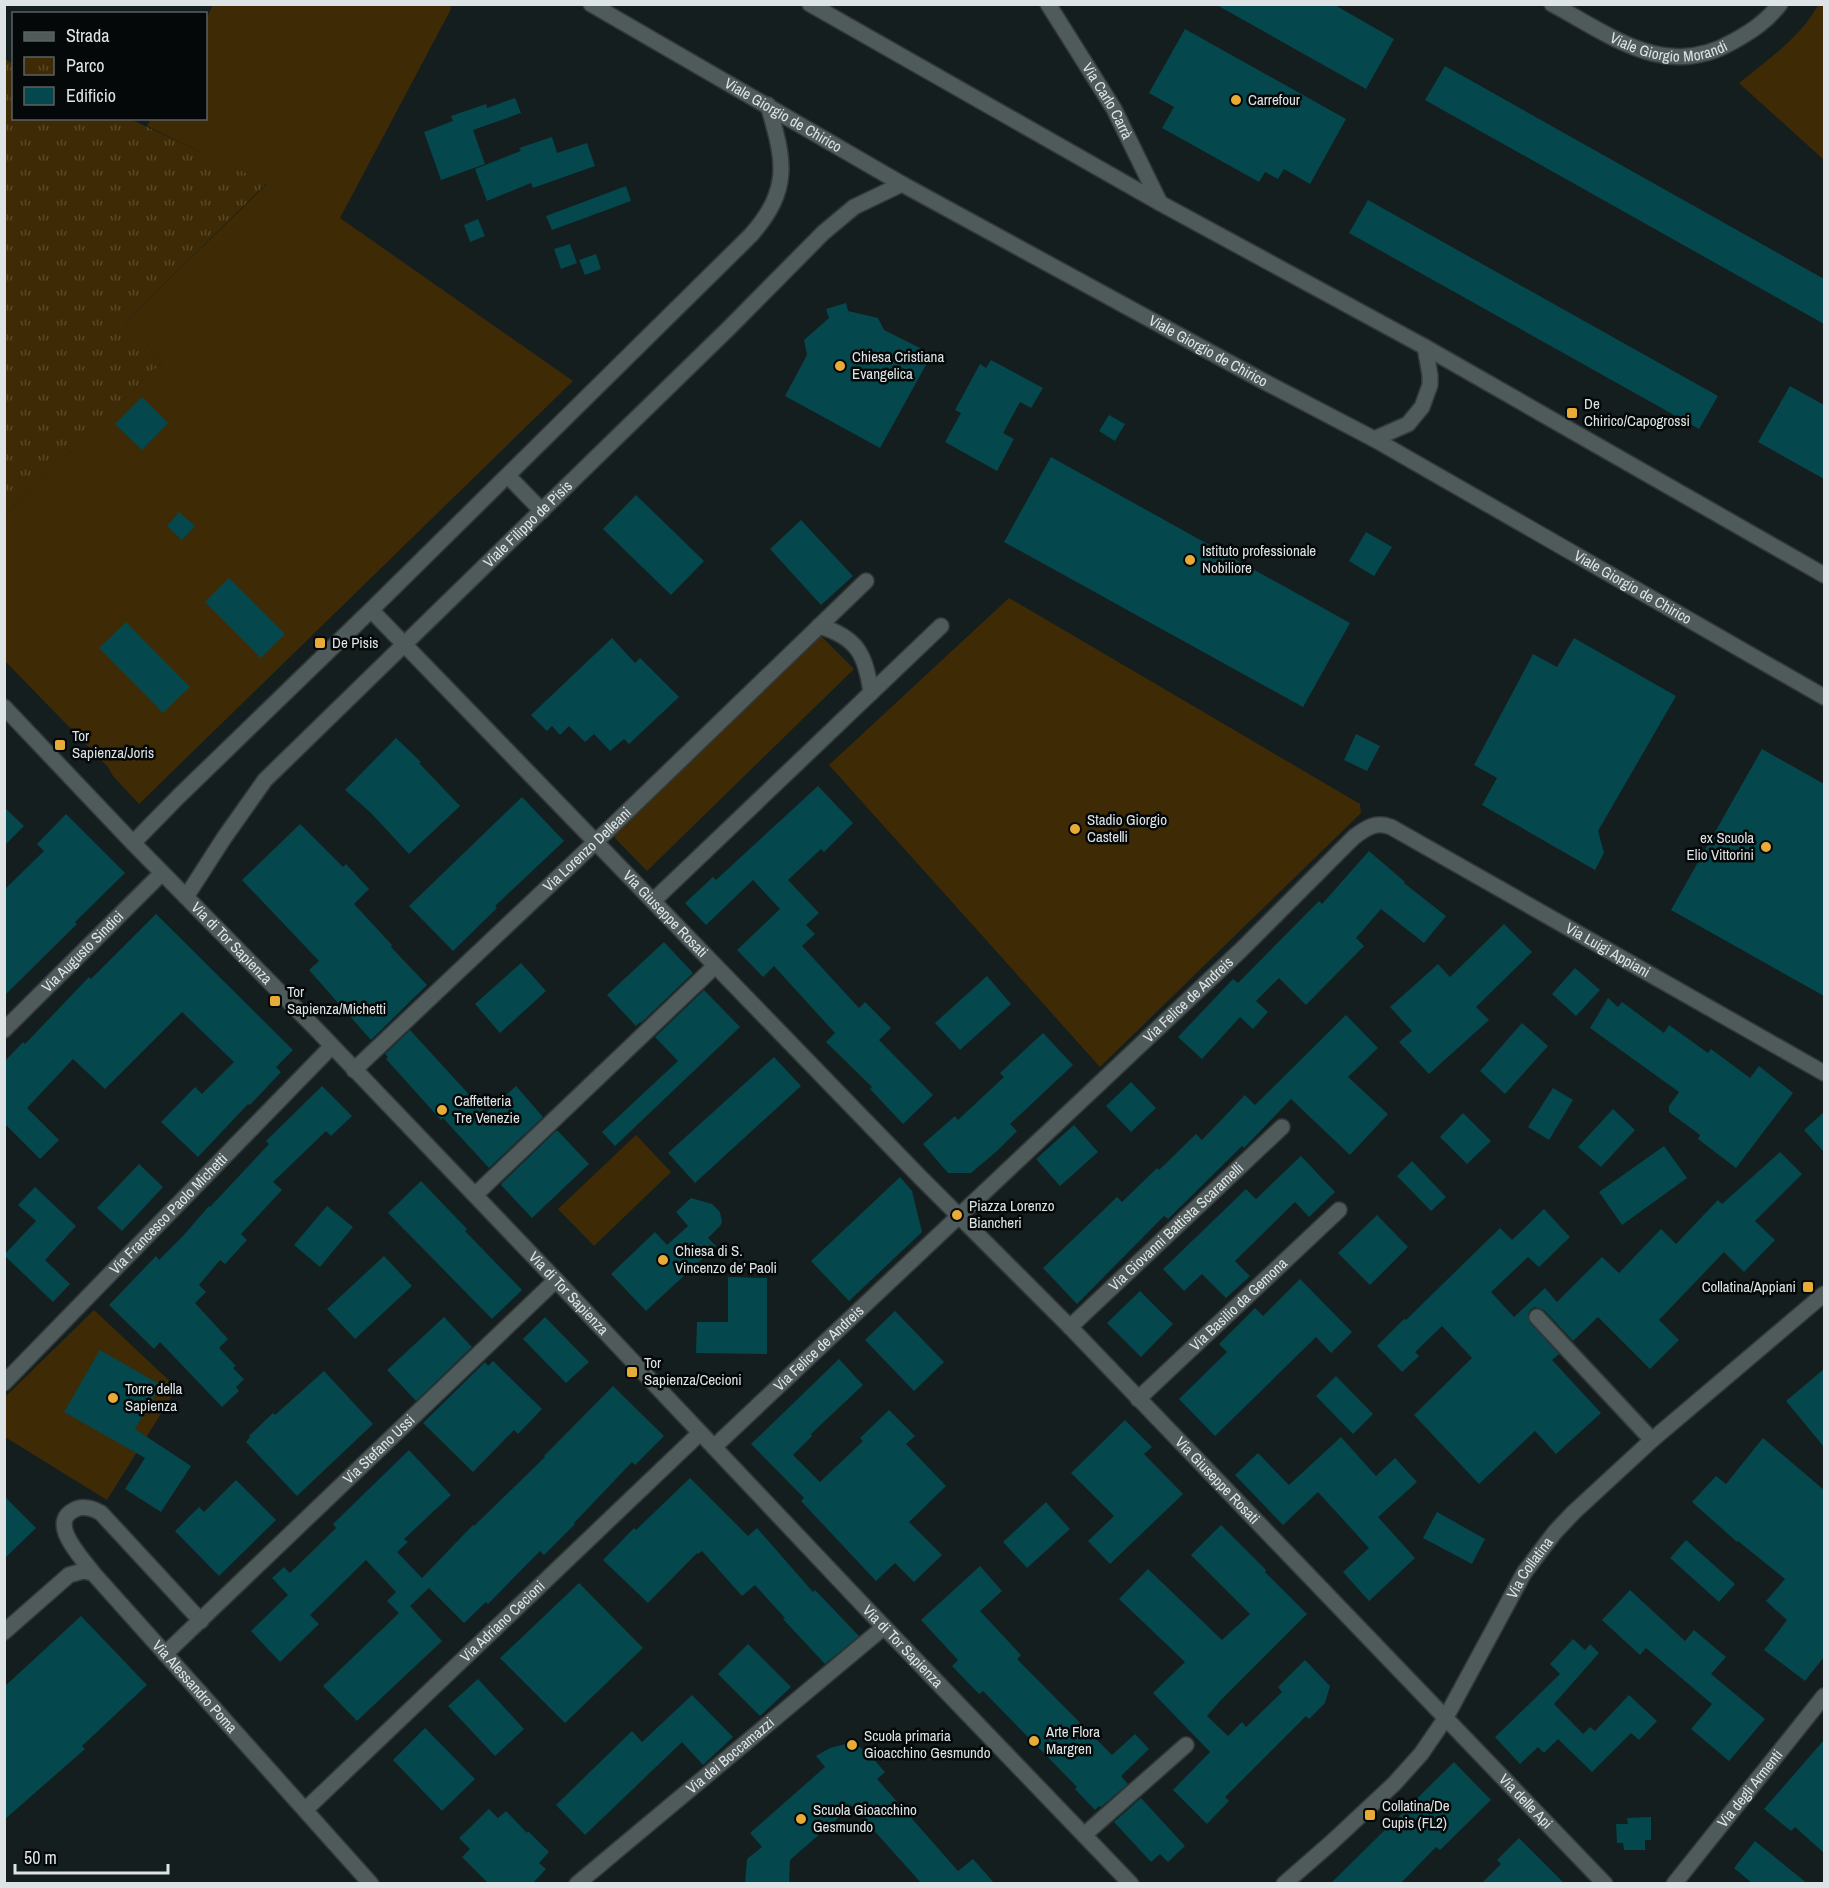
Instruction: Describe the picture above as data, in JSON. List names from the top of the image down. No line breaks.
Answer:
{"streets":{"street":["Viale Giorgio Morandi","Via Carlo Carrà","Viale Giorgio de Chirico","Viale Filippo de Pisis","Via Lorenzo Delleani","Via Giuseppe Rosati","Via di Tor Sapienza","Via Luigi Appiani","Via Augusto Sindici","Via Felice de Andreis","Via Francesco Paolo Michetti","Via Giovanni Battista Scaramelli","Via Basilio da Gemona","Via Stefano Ussi","Via Collatina","Via Adriano Cecioni","Via Alessandro Poma","Via dei Boccamazzi","Via degli Armenti","Via delle Api"]},"crossings":[["Viale Giorgio de Chirico","Viale Filippo de Pisis"],["Viale Filippo de Pisis","Via Giuseppe Rosati"],["Viale Filippo de Pisis","Via di Tor Sapienza"],["Via Lorenzo Delleani","Via Giuseppe Rosati"],["Via Lorenzo Delleani","Via di Tor Sapienza"],["Via Giuseppe Rosati","Via Felice de Andreis"],["Via Giuseppe Rosati","Via Giovanni Battista Scaramelli"],["Via Giuseppe Rosati","Via Basilio da Gemona"],["Via Giuseppe Rosati","Via Collatina"],["Via Giuseppe Rosati","Via delle Api"],["Via di Tor Sapienza","Via Augusto Sindici"],["Via di Tor Sapienza","Via Felice de Andreis"],["Via di Tor Sapienza","Via Francesco Paolo Michetti"],["Via di Tor Sapienza","Via Stefano Ussi"],["Via di Tor Sapienza","Via Adriano Cecioni"],["Via di Tor Sapienza","Via dei Boccamazzi"],["Via Luigi Appiani","Via Felice de Andreis"],["Via Stefano Ussi","Via Alessandro Poma"],["Via Collatina","Via delle Api"],["Via Adriano Cecioni","Via Alessandro Poma"]],"places":{"other":["Carrefour","Chiesa Cristiana Evangelica","Istituto professionale Nobiliore","Stadio Giorgio Castelli","ex Scuola Elio Vittorini","Caffetteria Tre Venezie","Piazza Lorenzo Biancheri","Chiesa di S. Vincenzo de’ Paoli","Torre della Sapienza","Arte Flora Margren","Scuola primaria Gioacchino Gesmundo","Scuola Gioacchino Gesmundo"],"transit":["De Chirico/Capogrossi","De Pisis","Tor Sapienza/Joris","Tor Sapienza/Michetti","Collatina/Appiani","Tor Sapienza/Cecioni","Collatina/De Cupis (FL2)"]},"legend":["Strada","Parco","Edificio"],"scale_bar":"50 m"}
